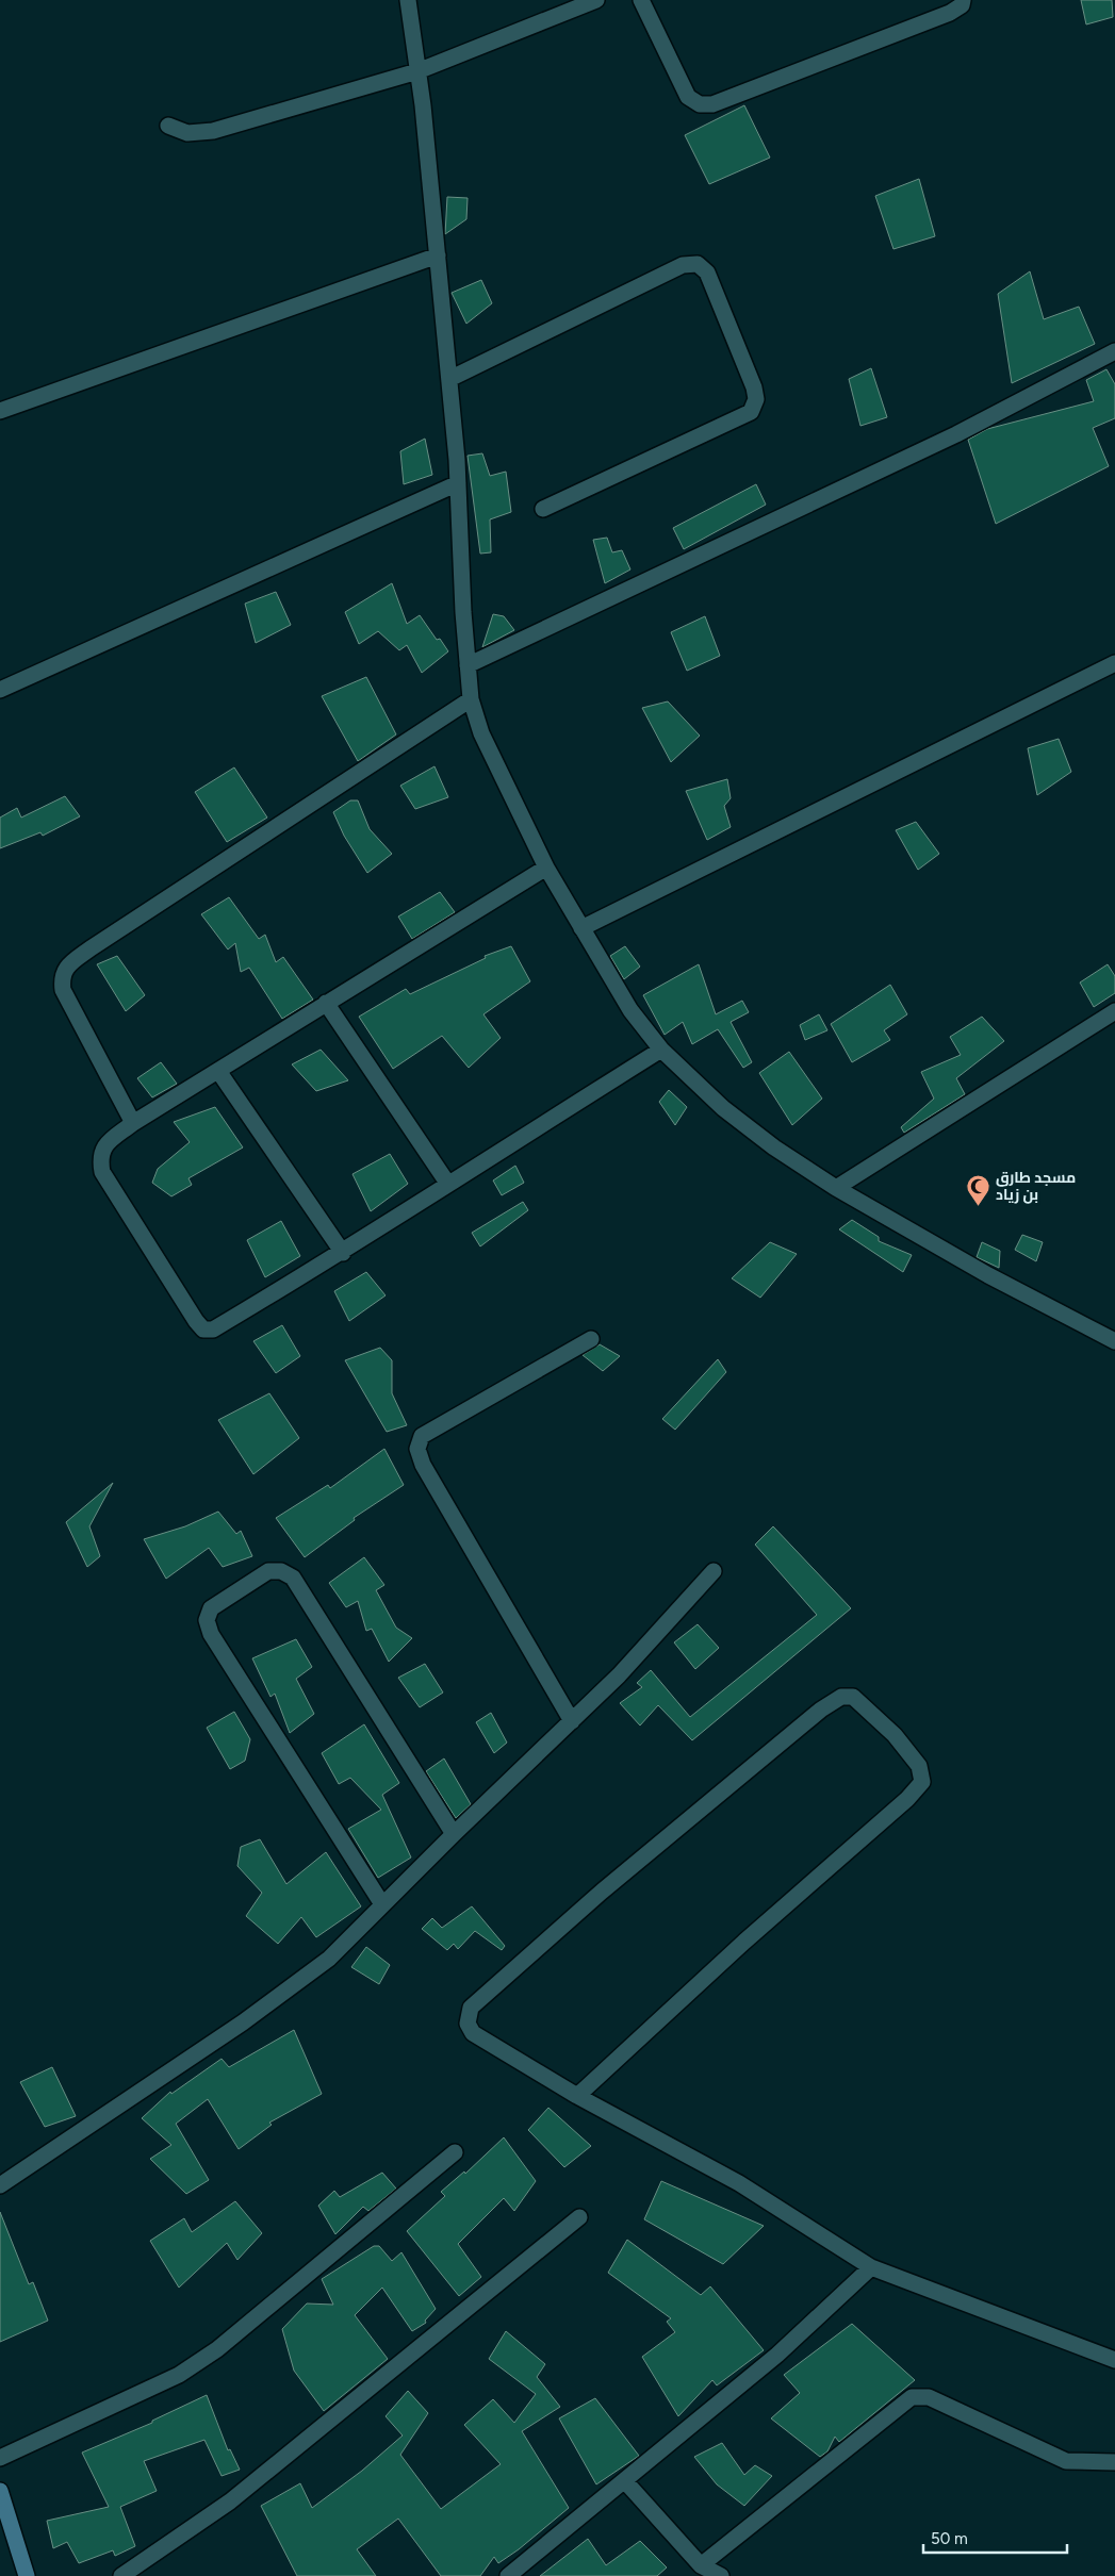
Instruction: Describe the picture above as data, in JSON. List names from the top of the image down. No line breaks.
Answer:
{"places":{"mosque":["مسجد طارق بن زياد"]},"scale_bar":"50 m"}
